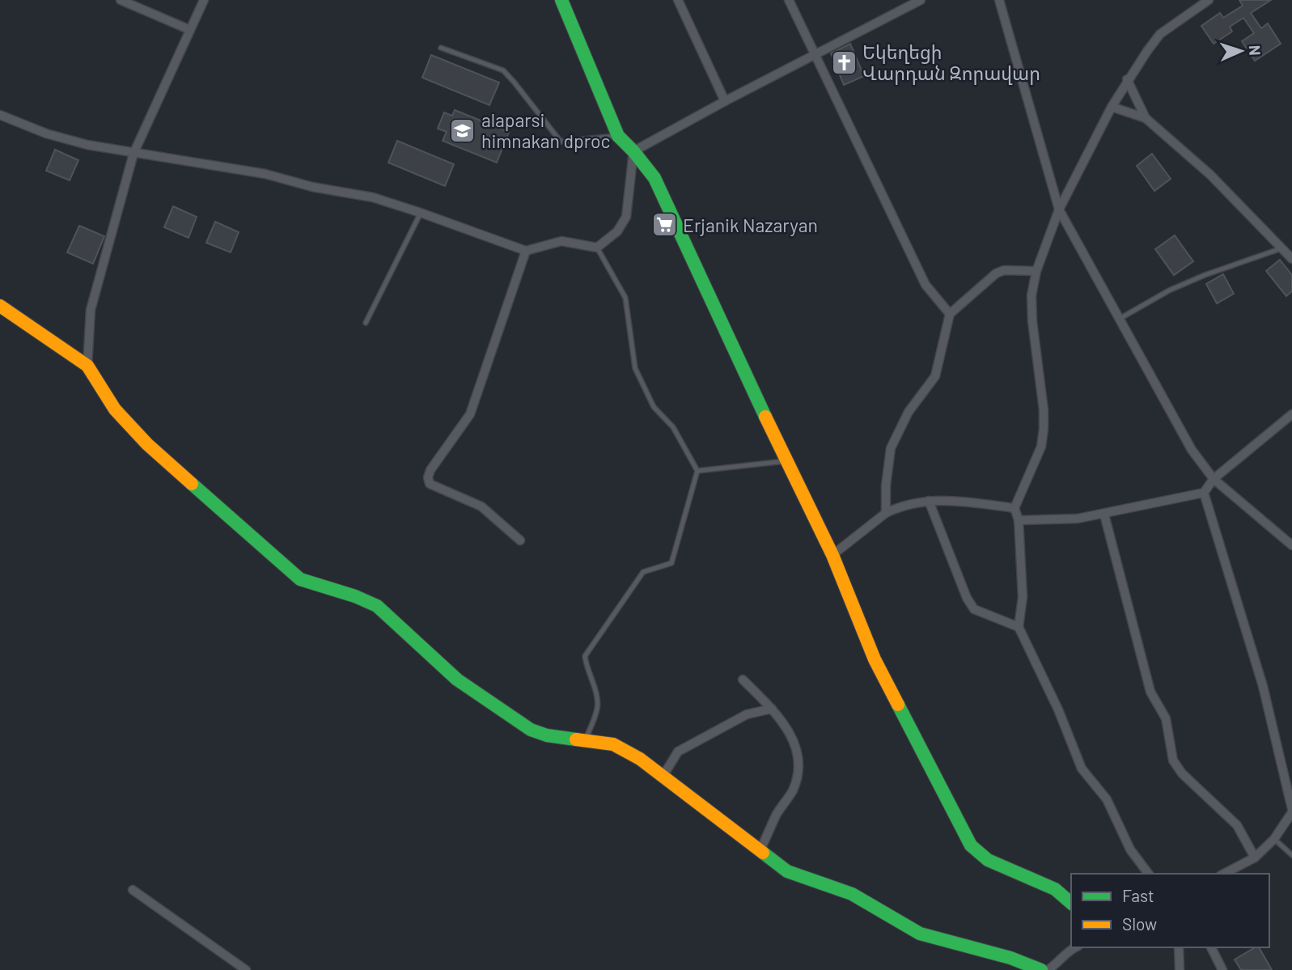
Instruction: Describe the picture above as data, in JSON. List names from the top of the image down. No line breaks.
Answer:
{"places":{"church":["Եկեղեցի Վարդան Զորավար"],"school or university":["alaparsi himnakan dproc"],"supermarket":["Erjanik Nazaryan"]},"legend":["Fast","Slow"],"north":"right"}
